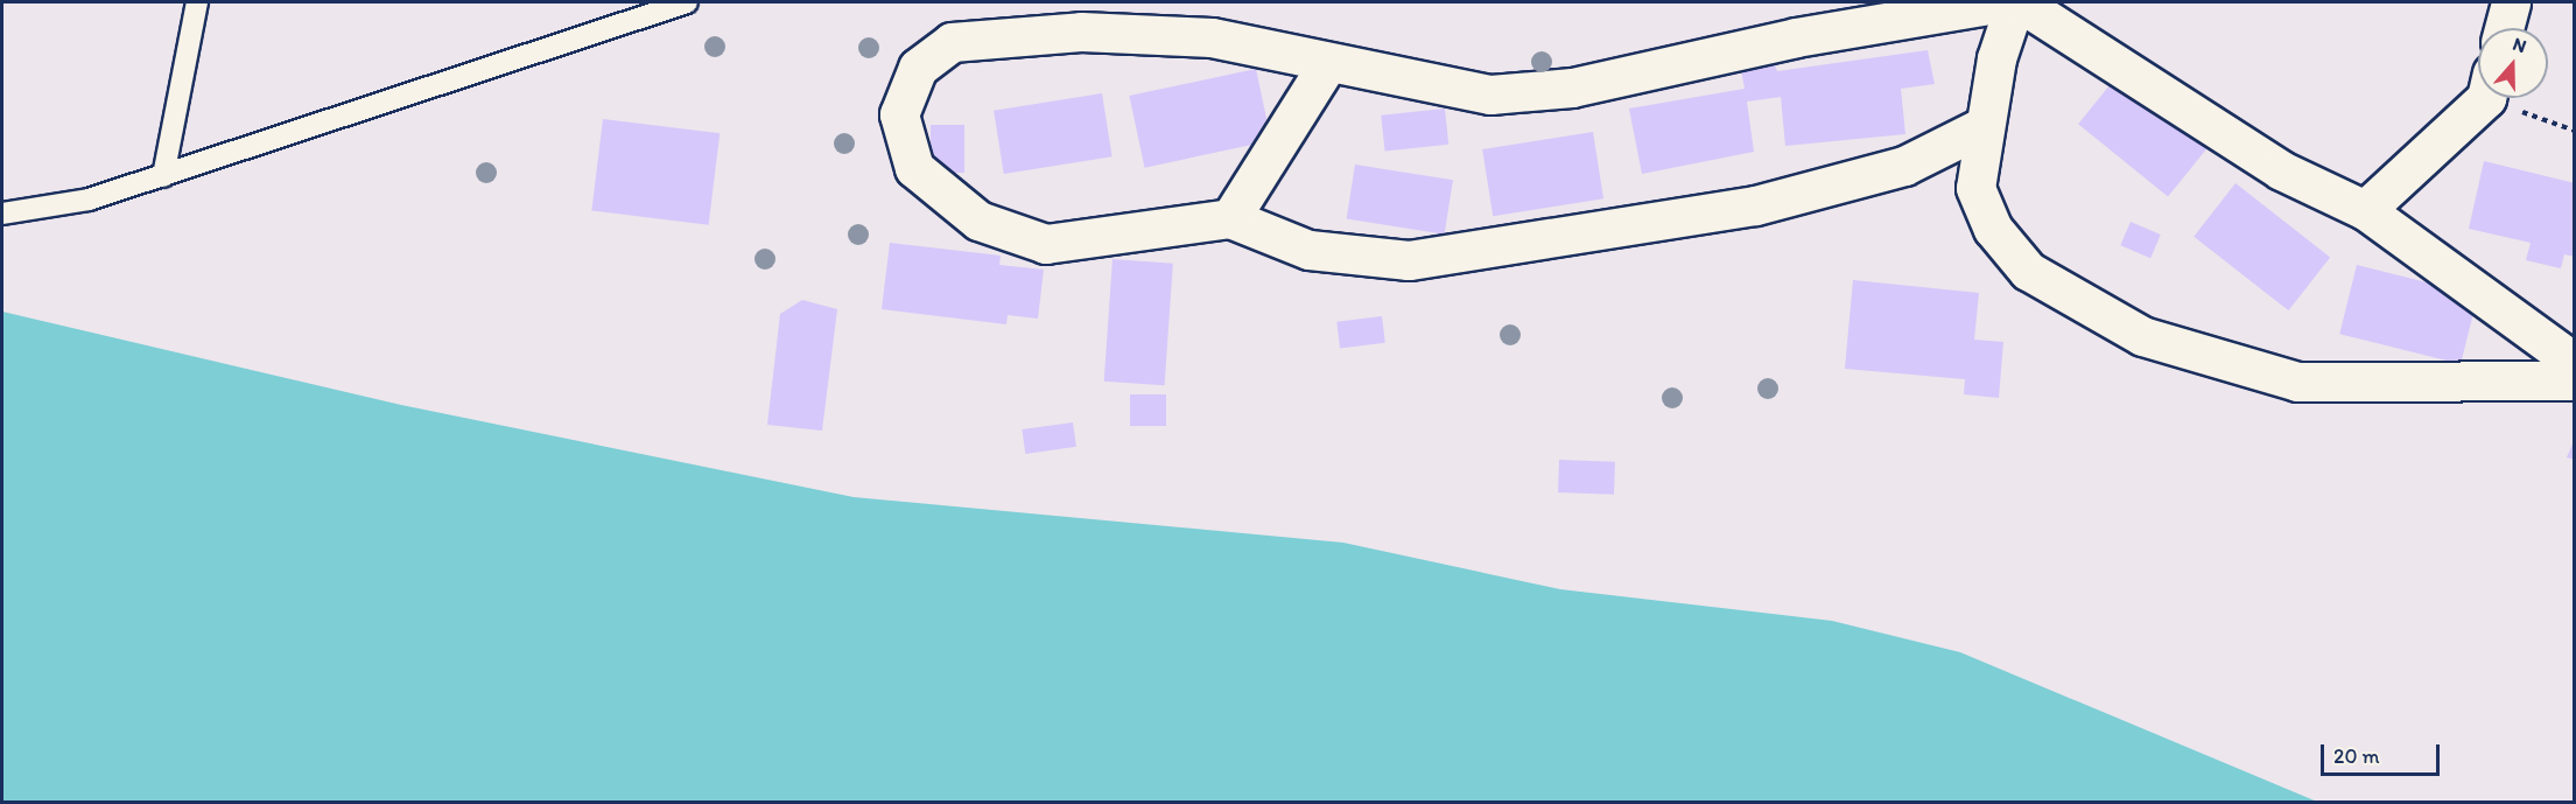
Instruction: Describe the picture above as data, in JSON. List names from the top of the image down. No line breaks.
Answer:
{"scale_bar":"20 m","north":"top"}
